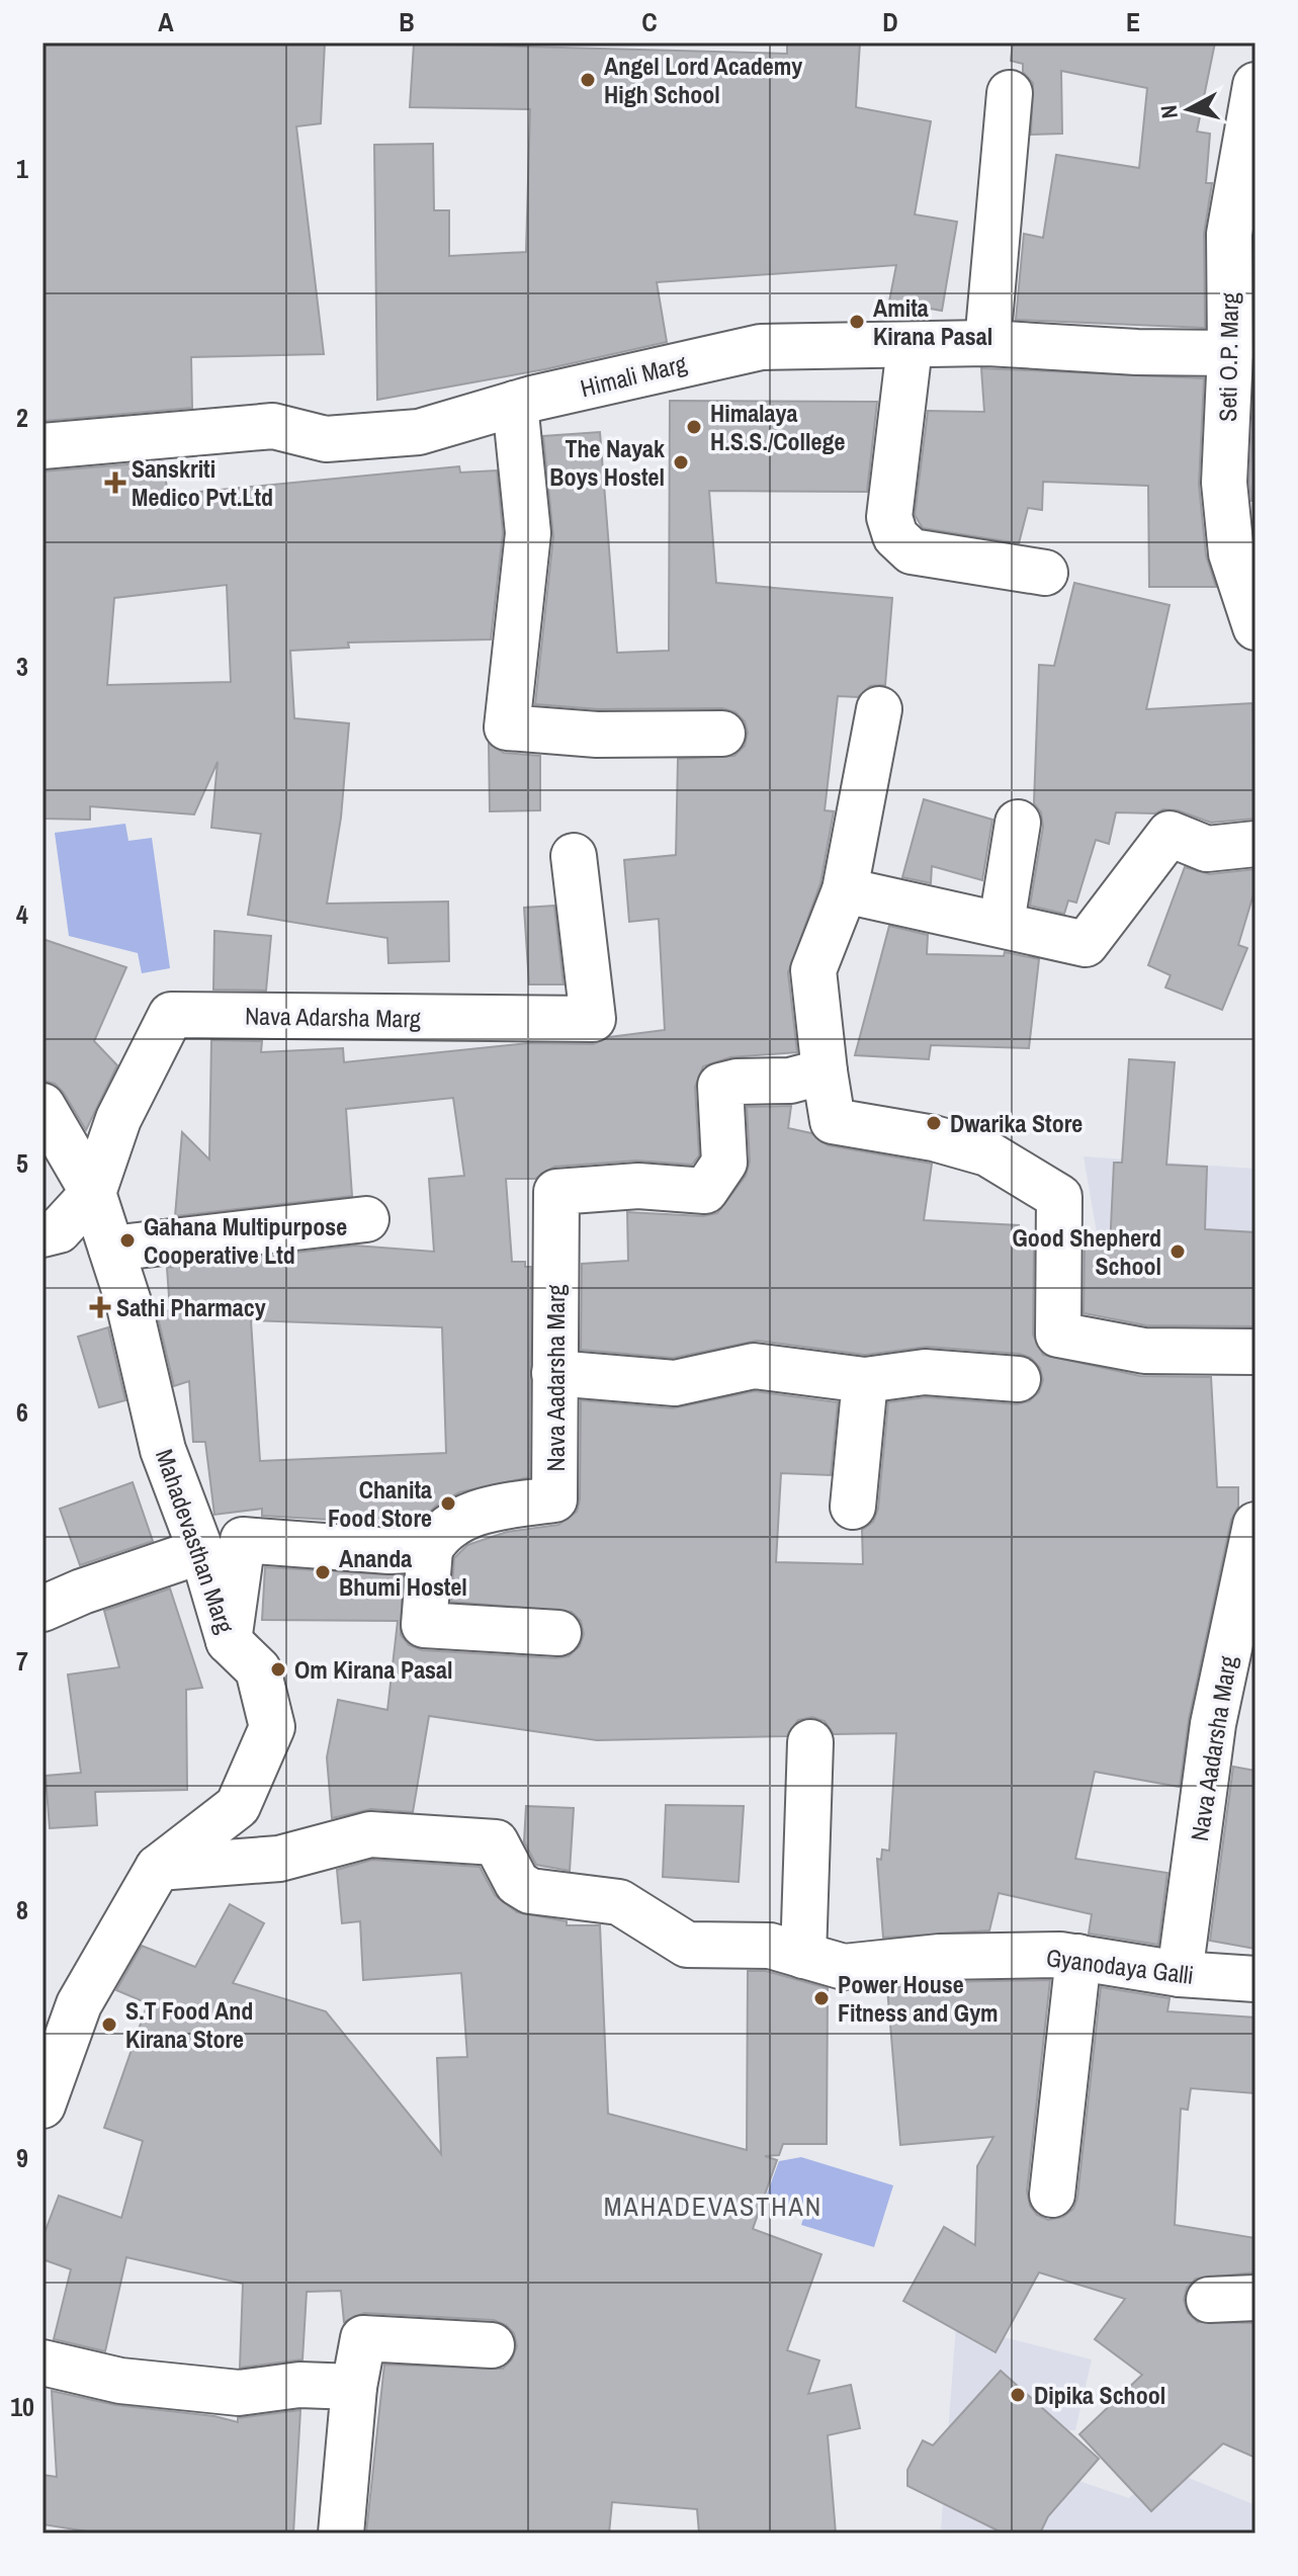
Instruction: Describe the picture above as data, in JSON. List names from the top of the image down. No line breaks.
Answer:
{"streets":{"street":["Seti O.P. Marg","Himali Marg","Nava Adarsha Marg","Nava Aadarsha Marg","Mahadevasthan Marg","Gyanodaya Galli"]},"crossings":[["Seti O.P. Marg","Himali Marg"],["Nava Adarsha Marg","Mahadevasthan Marg"],["Nava Aadarsha Marg","Gyanodaya Galli"],["Mahadevasthan Marg","Gyanodaya Galli"]],"districts":["MAHADEVASTHAN"],"places":{"other":["Angel Lord Academy High School","Amita Kirana Pasal","Himalaya H.S.S./College","The Nayak Boys Hostel","Dwarika Store","Gahana Multipurpose Cooperative Ltd","Good Shepherd School","Chanita Food Store","Ananda Bhumi Hostel","Om Kirana Pasal","Power House Fitness and Gym","S.T Food And Kirana Store","Dipika School"],"health":["Sanskriti Medico Pvt.Ltd","Sathi Pharmacy"]},"north":"left","grid":{"columns":["A","B","C","D","E"],"rows":["1","2","3","4","5","6","7","8","9","10"]}}
